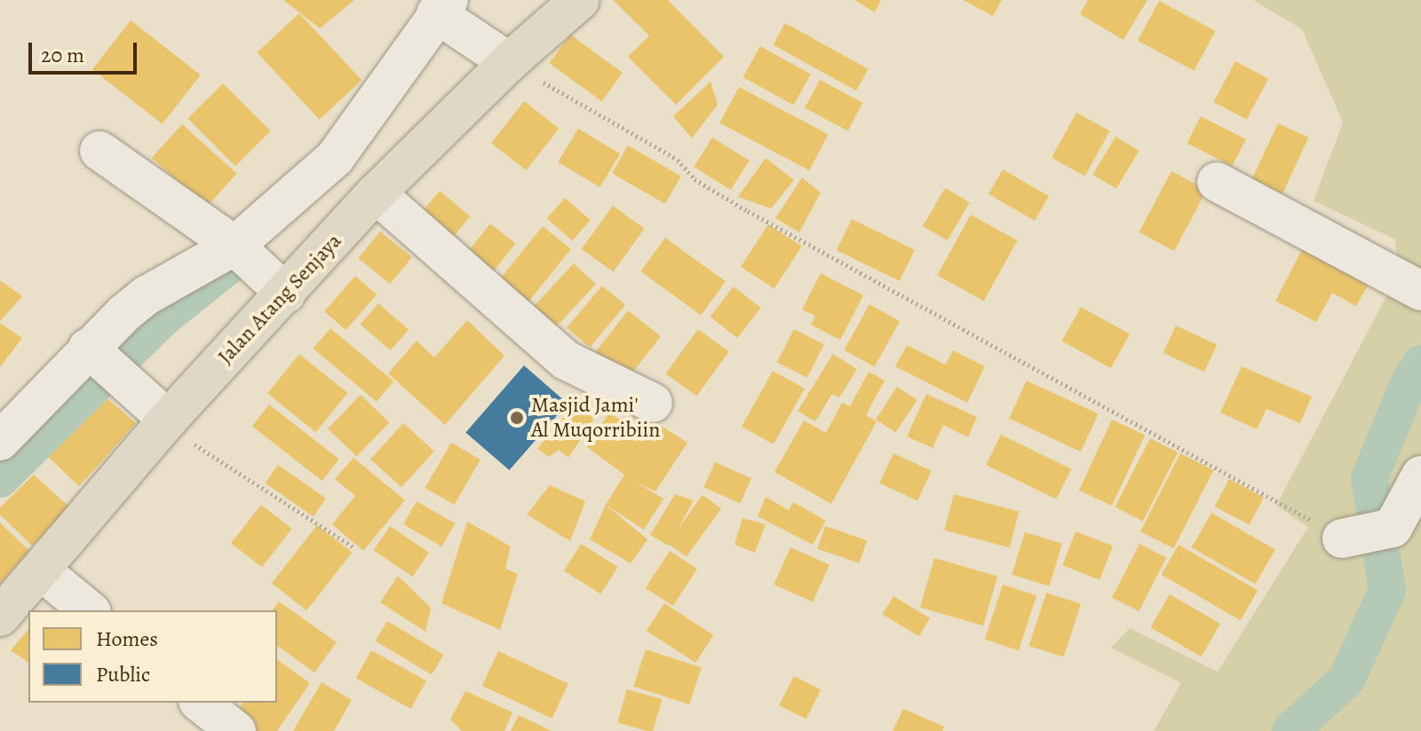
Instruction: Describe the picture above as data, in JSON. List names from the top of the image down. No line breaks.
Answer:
{"streets":{"main road":["Jalan Atang Senjaya"]},"places":["Masjid Jami' Al Muqorribiin"],"legend":["Homes","Public"],"scale_bar":"20 m"}
